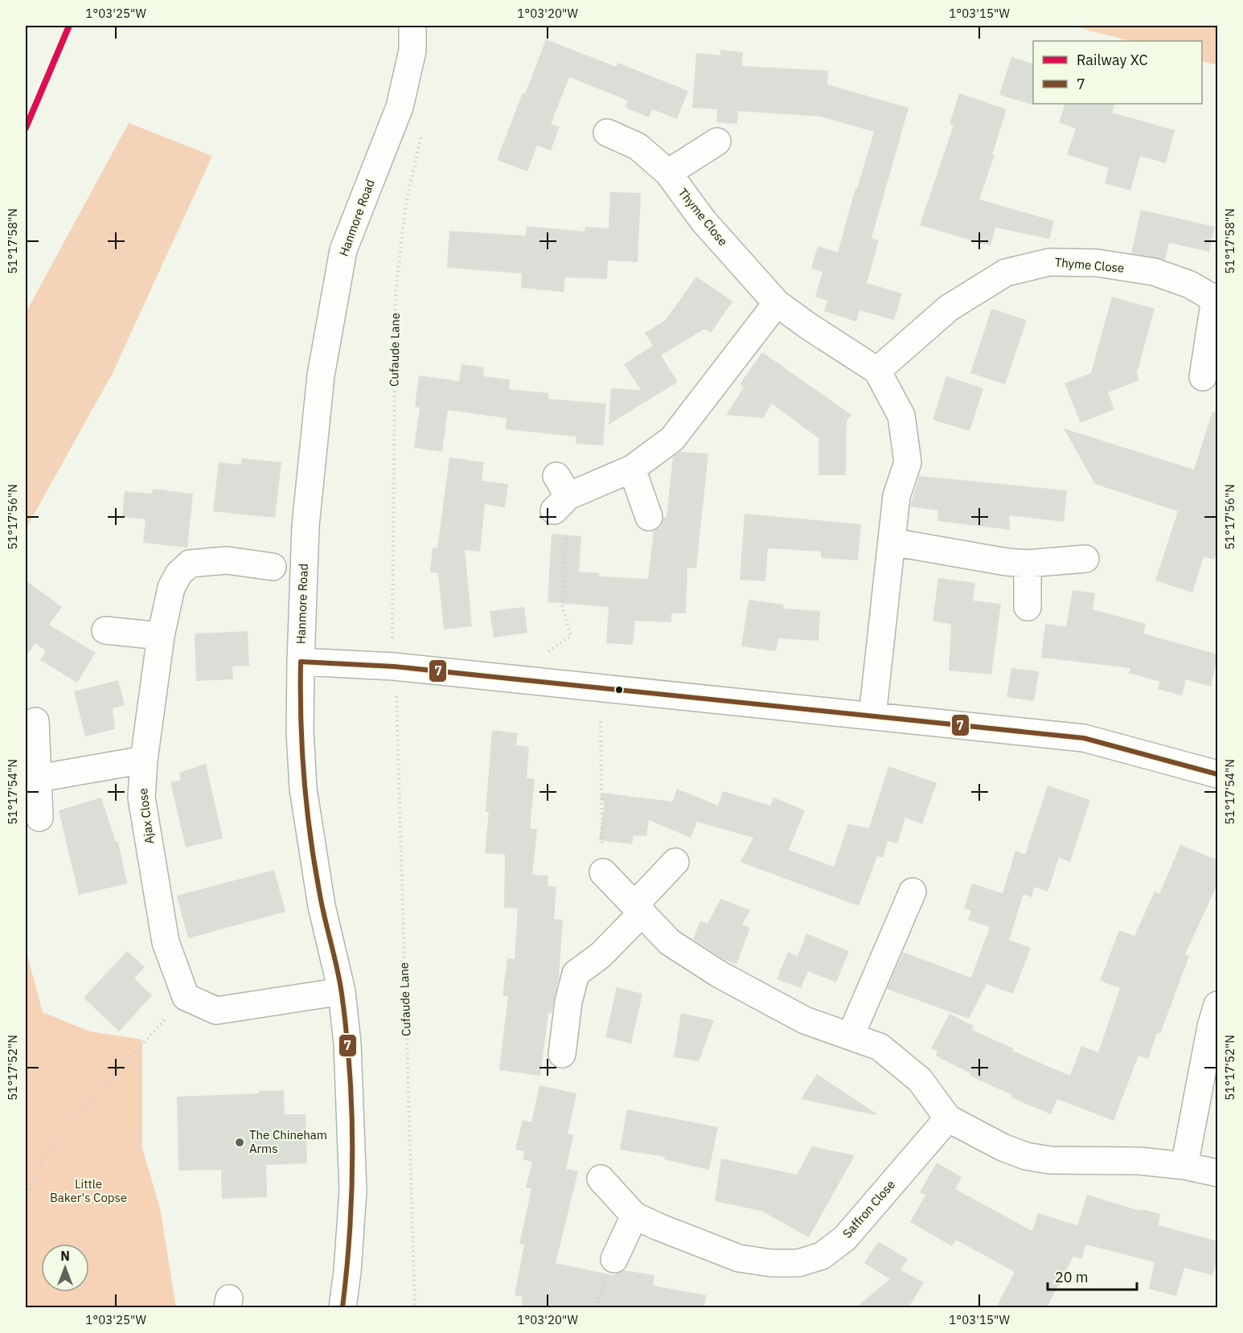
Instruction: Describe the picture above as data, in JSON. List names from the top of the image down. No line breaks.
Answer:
{"streets":{"street":["Thyme Close","Hanmore Road","Ajax Close","Saffron Close"],"path":["Cufaude Lane"]},"parks":["Little Baker's Copse"],"places":["The Chineham Arms"],"lines":["rail line XC","transit line 7"],"legend":["Railway XC","7"],"scale_bar":"20 m","north":"top","coordinates":["1°03'25\"W","1°03'20\"W","1°03'15\"W","51°17'58\"N","51°17'56\"N","51°17'54\"N","51°17'52\"N"]}
